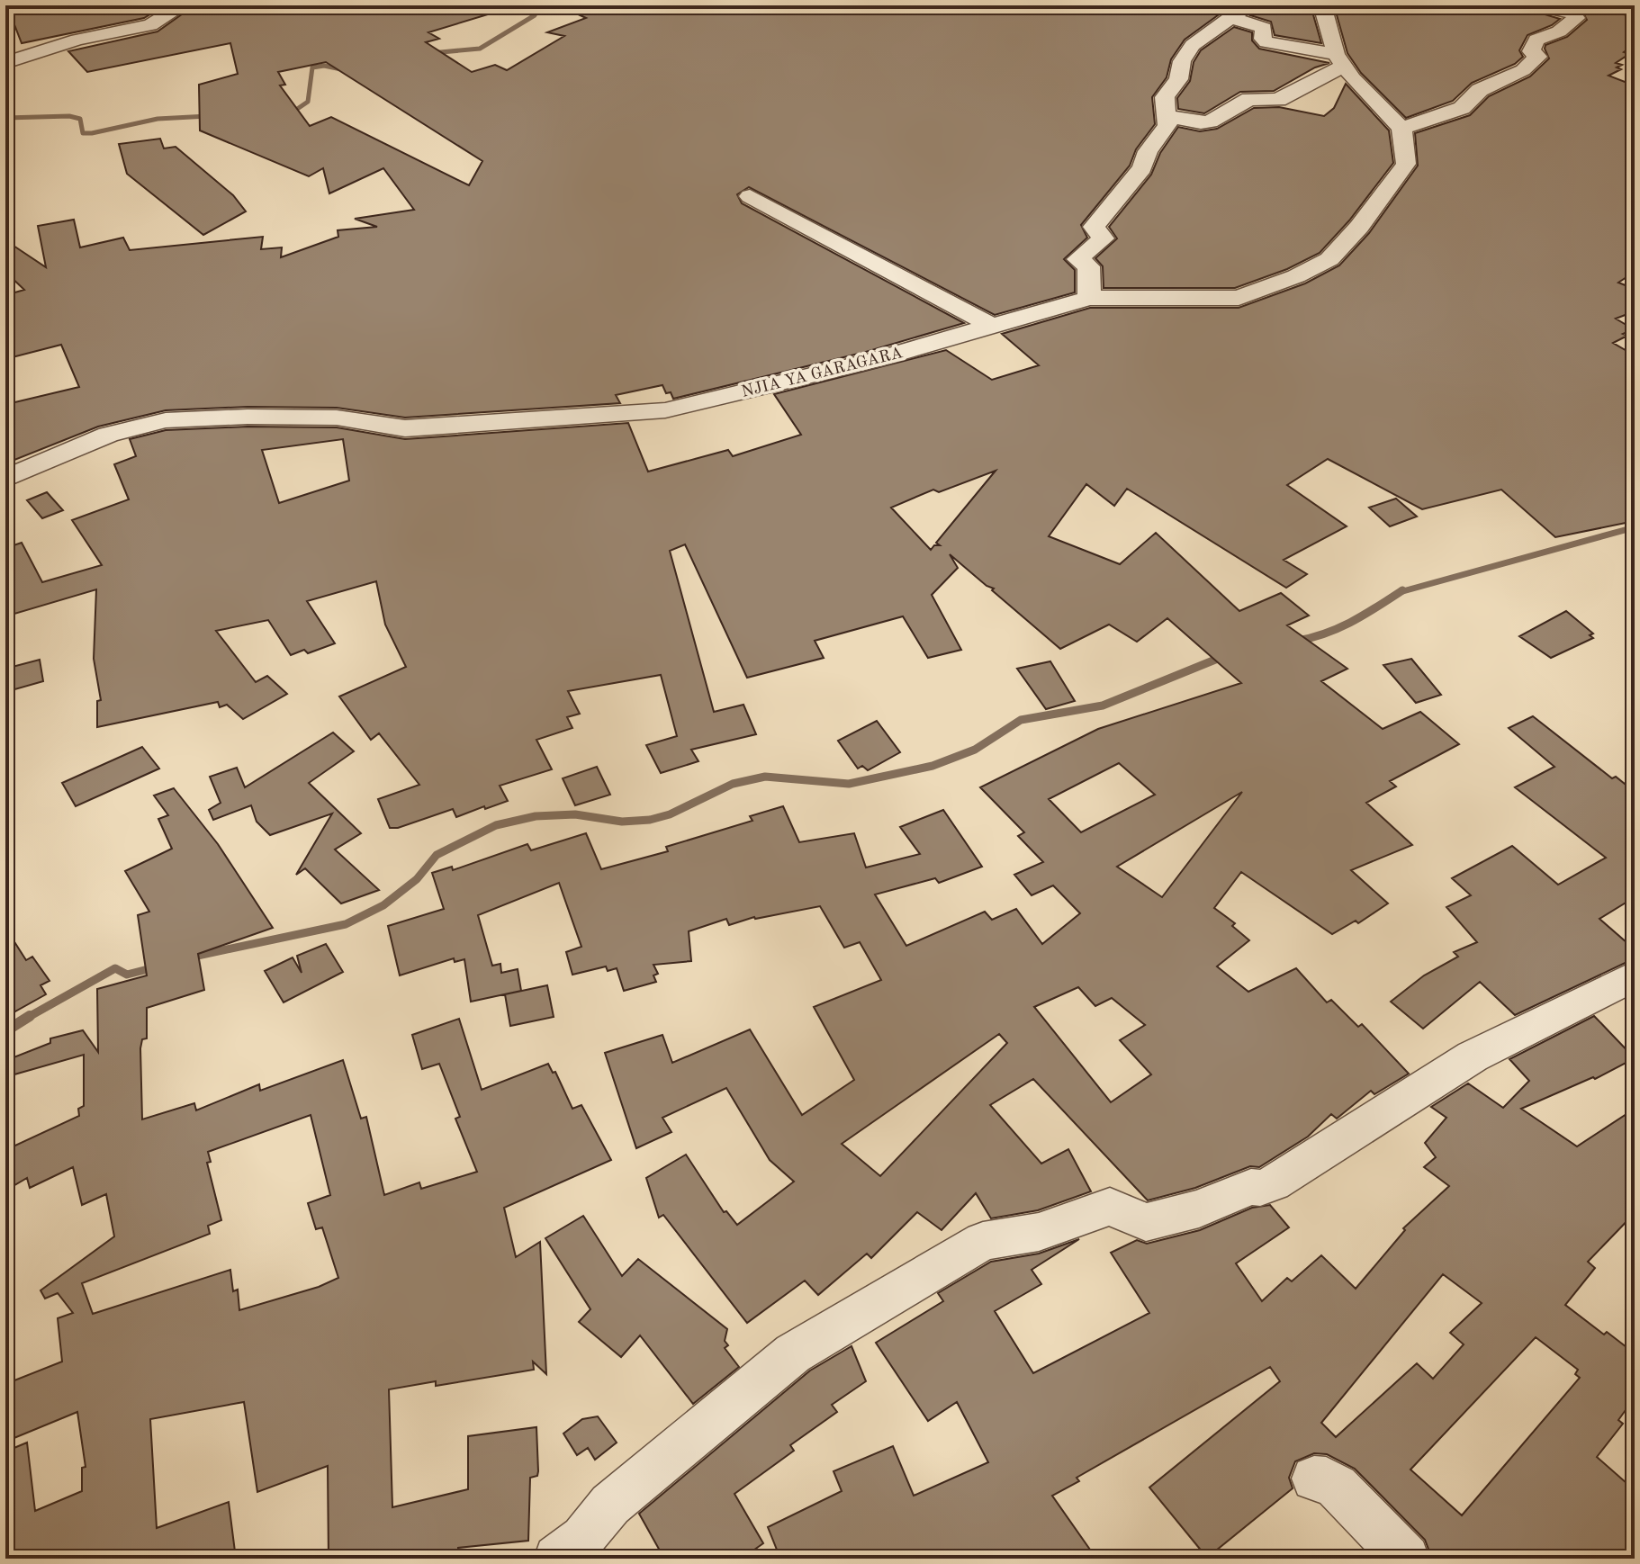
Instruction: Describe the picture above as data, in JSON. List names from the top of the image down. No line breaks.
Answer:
{"streets":{"street":["NJIA YA GARAGARA"]}}
